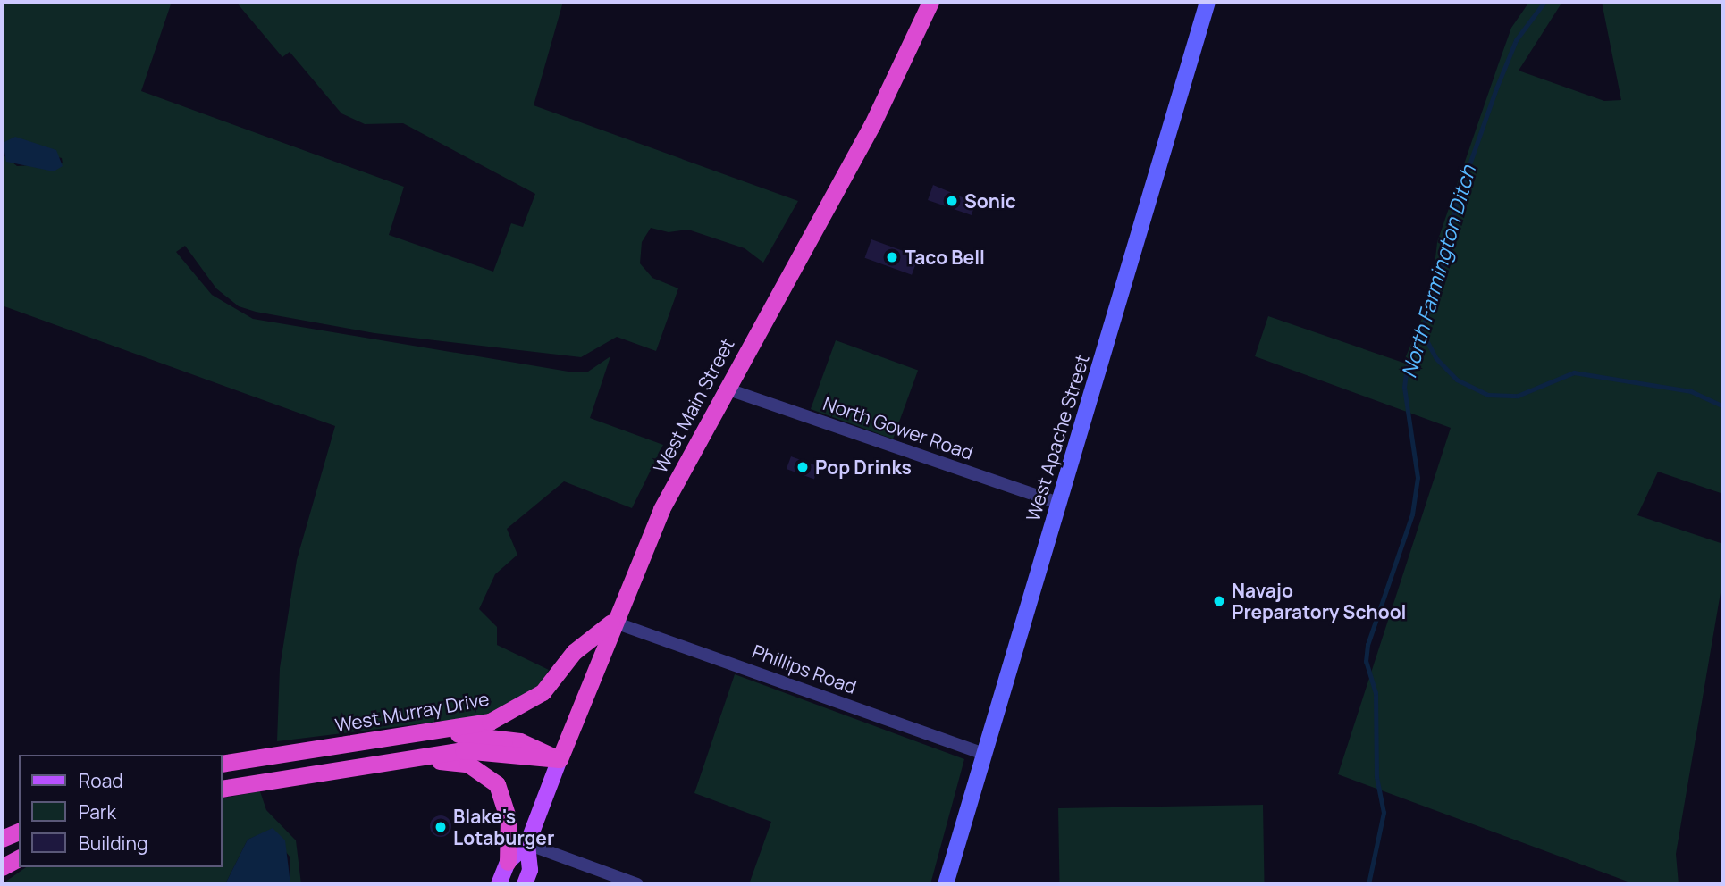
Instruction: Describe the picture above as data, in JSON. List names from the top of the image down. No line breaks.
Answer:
{"streets":{"highway":["West Main Street","West Murray Drive"],"main road":["West Apache Street"],"street":["North Gower Road","Phillips Road"]},"crossings":[["West Main Street","North Gower Road"],["West Main Street","Phillips Road"],["West Main Street","West Murray Drive"],["North Gower Road","West Apache Street"],["West Apache Street","Phillips Road"],["Phillips Road","West Murray Drive"]],"water":["North Farmington Ditch"],"places":["Sonic","Taco Bell","Pop Drinks","Navajo Preparatory School","Blake's Lotaburger"],"legend":["Road","Park","Building"]}
